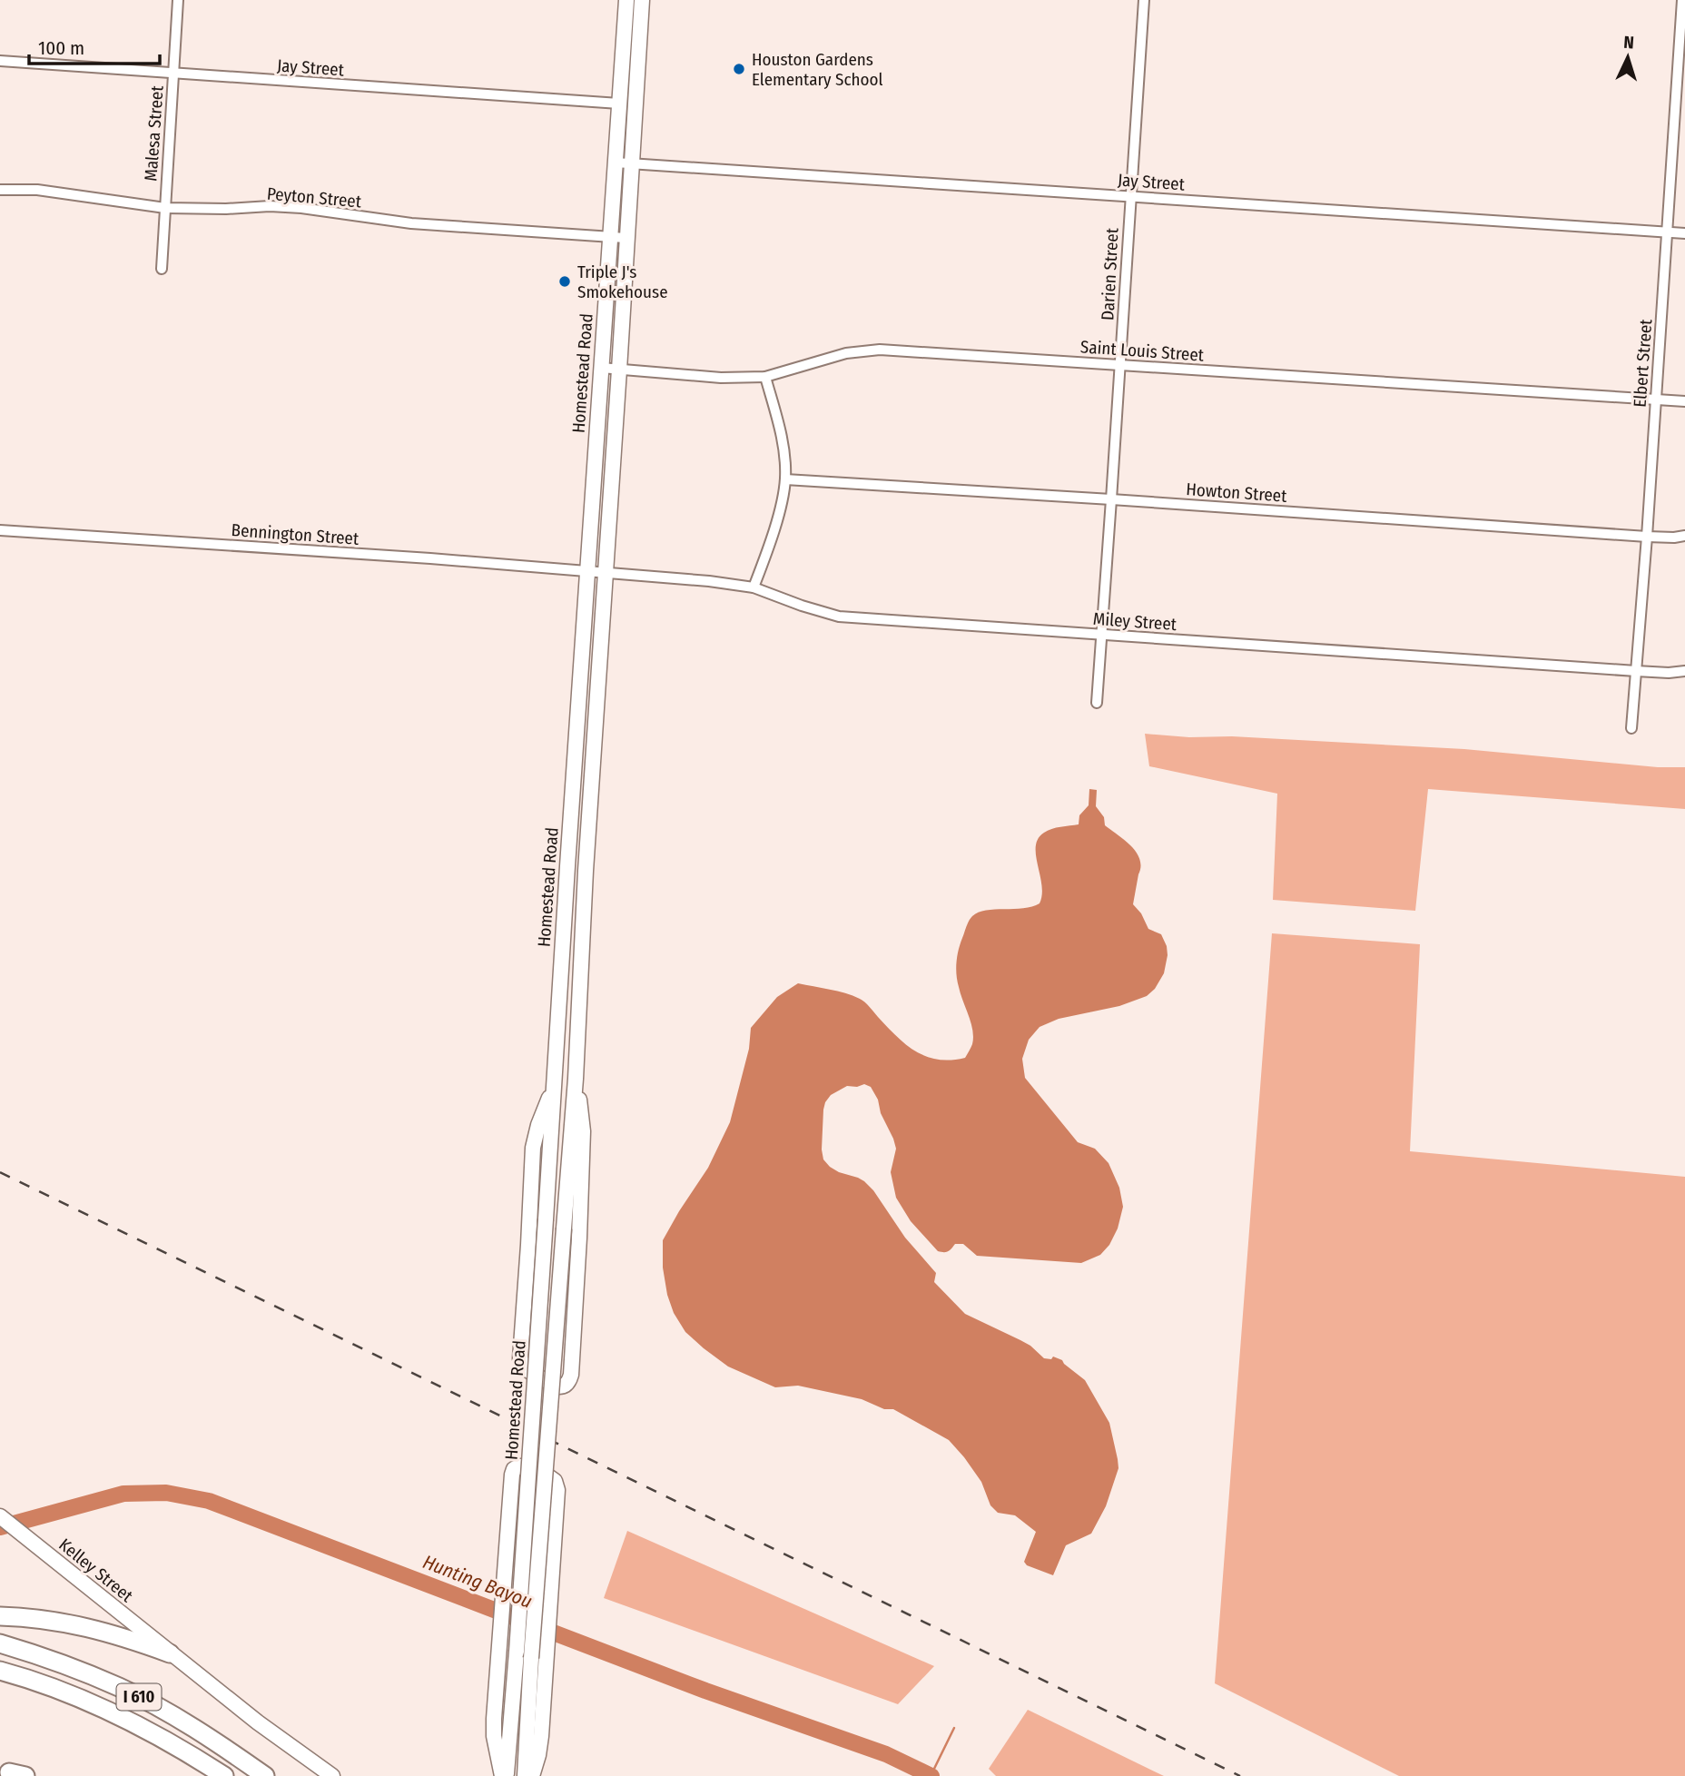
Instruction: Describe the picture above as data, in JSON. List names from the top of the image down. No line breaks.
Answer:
{"streets":{"highway":["I 610"],"main road":["Homestead Road","Kelley Street"],"street":["Jay Street","Malesa Street","Peyton Street","Darien Street","Saint Louis Street","Elbert Street","Howton Street","Bennington Street","Miley Street"]},"crossings":[["Jay Street","Malesa Street"],["Jay Street","Darien Street"],["Jay Street","Elbert Street"],["Jay Street","Homestead Road"],["Malesa Street","Peyton Street"],["Peyton Street","Homestead Road"],["Darien Street","Saint Louis Street"],["Darien Street","Howton Street"],["Darien Street","Miley Street"],["Saint Louis Street","Elbert Street"],["Saint Louis Street","Homestead Road"],["Elbert Street","Howton Street"],["Elbert Street","Miley Street"],["Homestead Road","Bennington Street"],["Homestead Road","Miley Street"],["Bennington Street","Miley Street"]],"water":["Hunting Bayou"],"places":["Houston Gardens Elementary School","Triple J's Smokehouse"],"scale_bar":"100 m","north":"top"}
